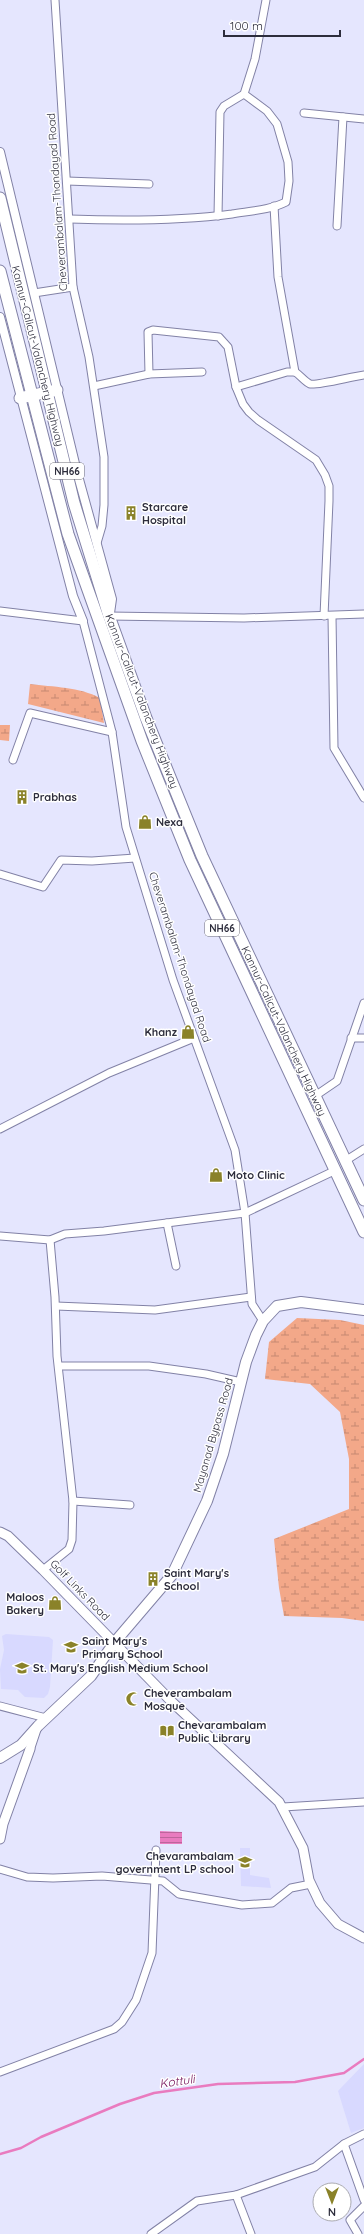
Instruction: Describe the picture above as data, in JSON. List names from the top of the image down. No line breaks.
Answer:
{"streets":{"highway":["Kannur-Calicut-Valanchery Highway","NH66"],"main road":["Mayanad Bypass Road","Golf Links Road"],"street":["Cheverambalam-Thondayad Road"]},"crossings":[["Cheverambalam-Thondayad Road","Mayanad Bypass Road"],["Mayanad Bypass Road","Golf Links Road"]],"water":["Kottuli"],"places":{"building":["Starcare Hospital","Prabhas","Saint Mary's School"],"shop":["Nexa","Khanz","Moto Clinic","Maloos Bakery"],"school or university":["Saint Mary's Primary School","St. Mary's English Medium School","Chevarambalam government LP school"],"mosque":["Cheverambalam Mosque"],"library":["Chevarambalam Public Library"]},"scale_bar":"100 m","north":"bottom"}
